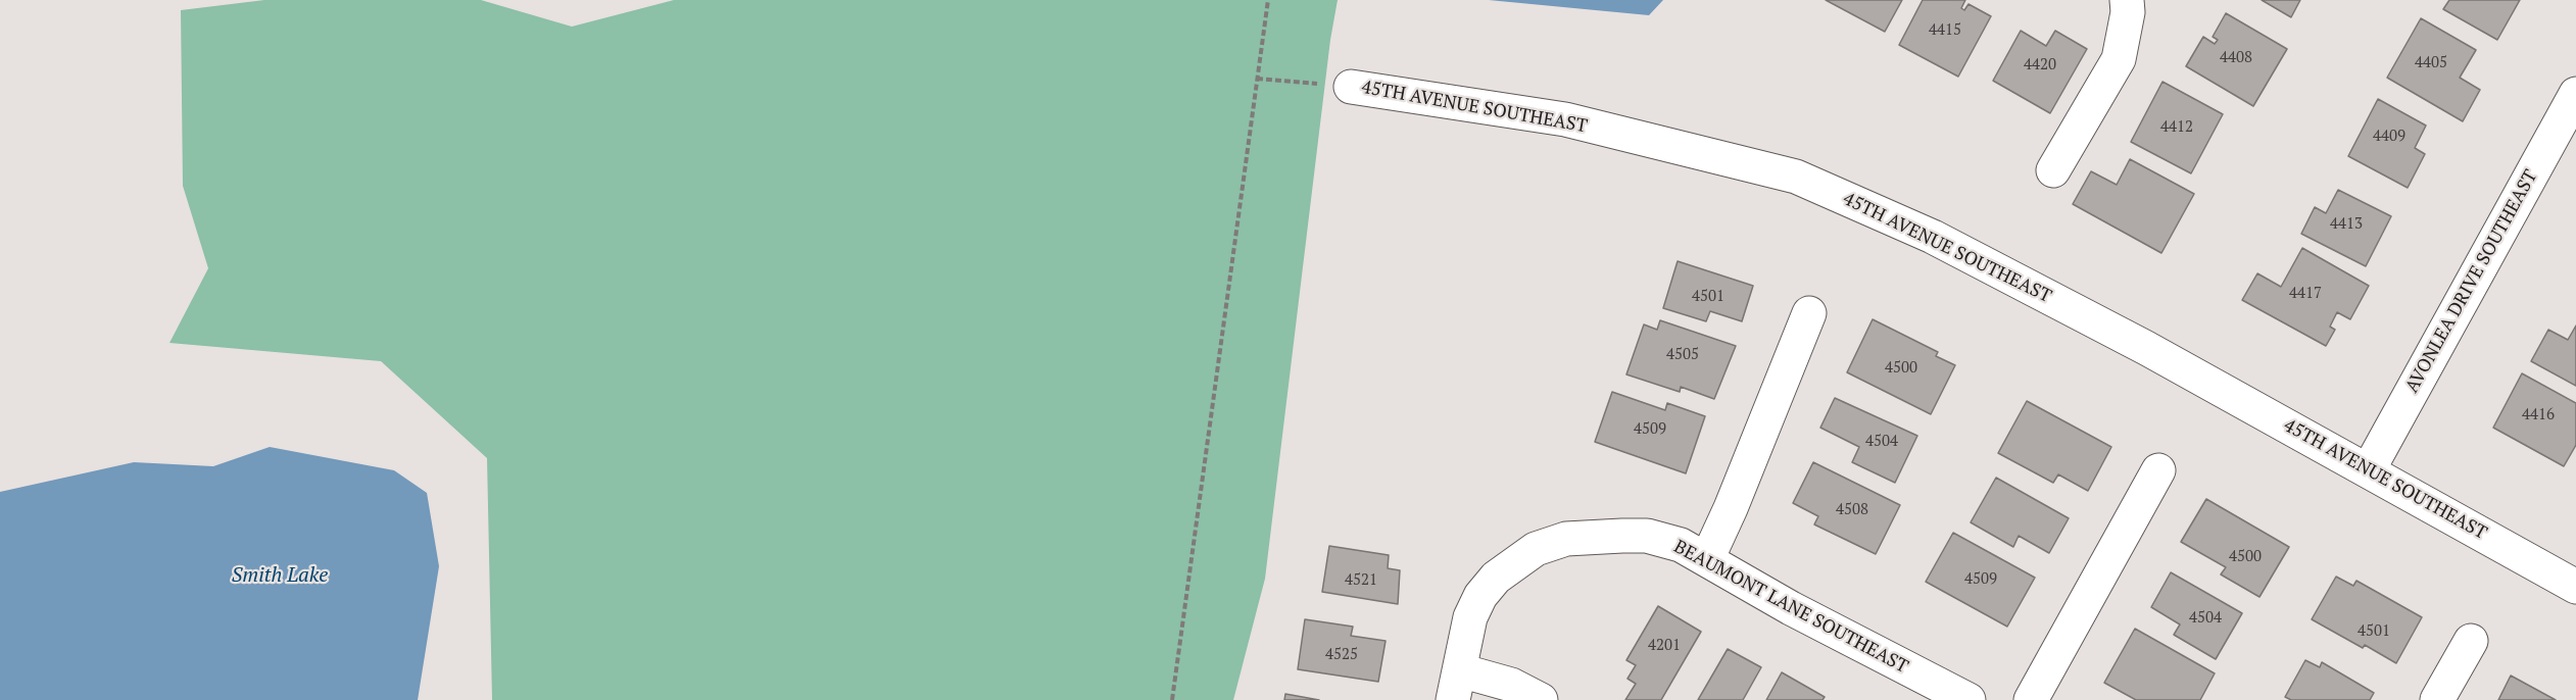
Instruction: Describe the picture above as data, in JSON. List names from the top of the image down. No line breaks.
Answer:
{"streets":{"street":["45TH AVENUE SOUTHEAST","AVONLEA DRIVE SOUTHEAST","BEAUMONT LANE SOUTHEAST"]},"crossings":[["45TH AVENUE SOUTHEAST","AVONLEA DRIVE SOUTHEAST"]],"water":["Smith Lake"],"house_numbers":["4415","4408","4405","4420","4412","4409","4413","4417","4501","4505","4500","4416","4509","4504","4508","4500","4509","4521","4504","4501","4201","4525"]}
